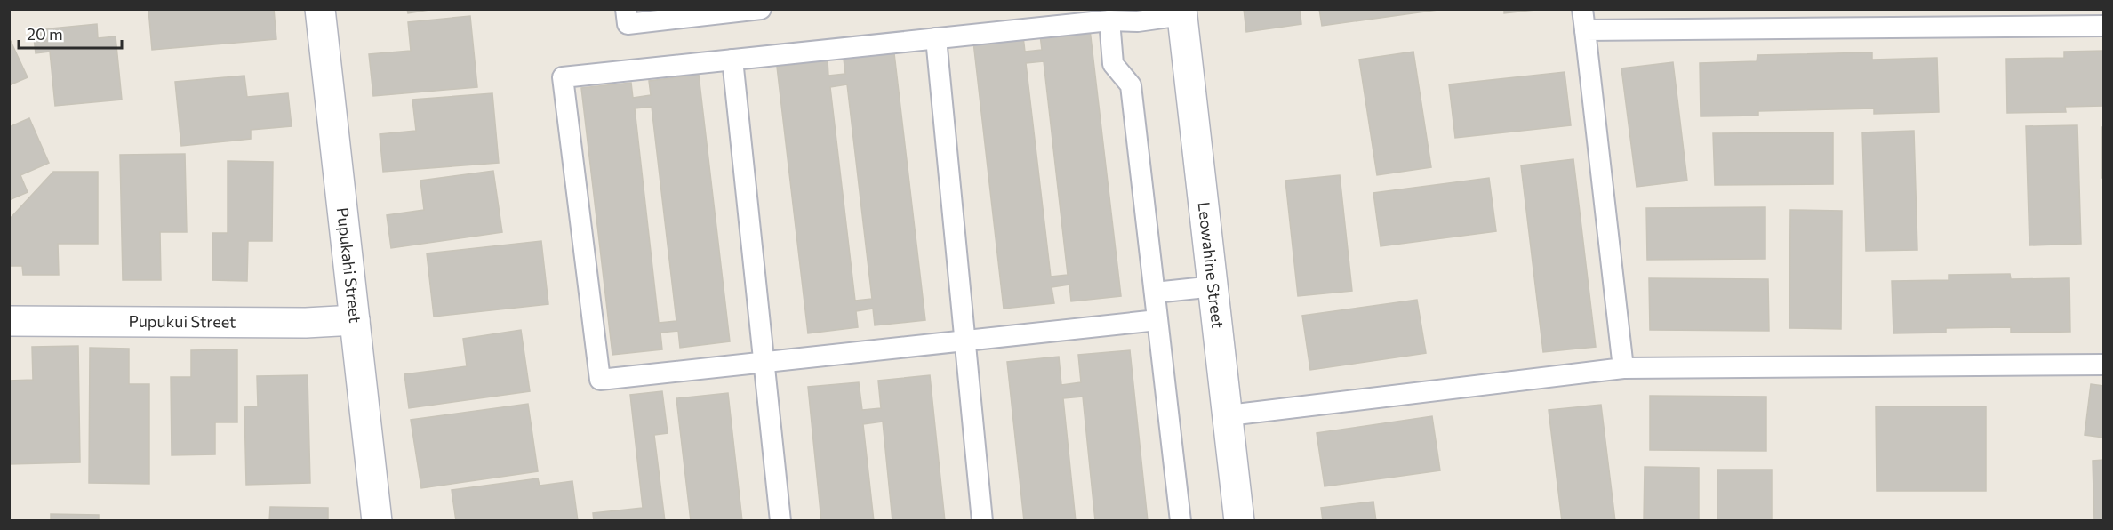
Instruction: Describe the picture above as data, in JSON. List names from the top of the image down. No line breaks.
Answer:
{"streets":{"street":["Pupukahi Street","Leowahine Street","Pupukui Street"]},"crossings":[["Pupukahi Street","Pupukui Street"]],"scale_bar":"20 m"}
